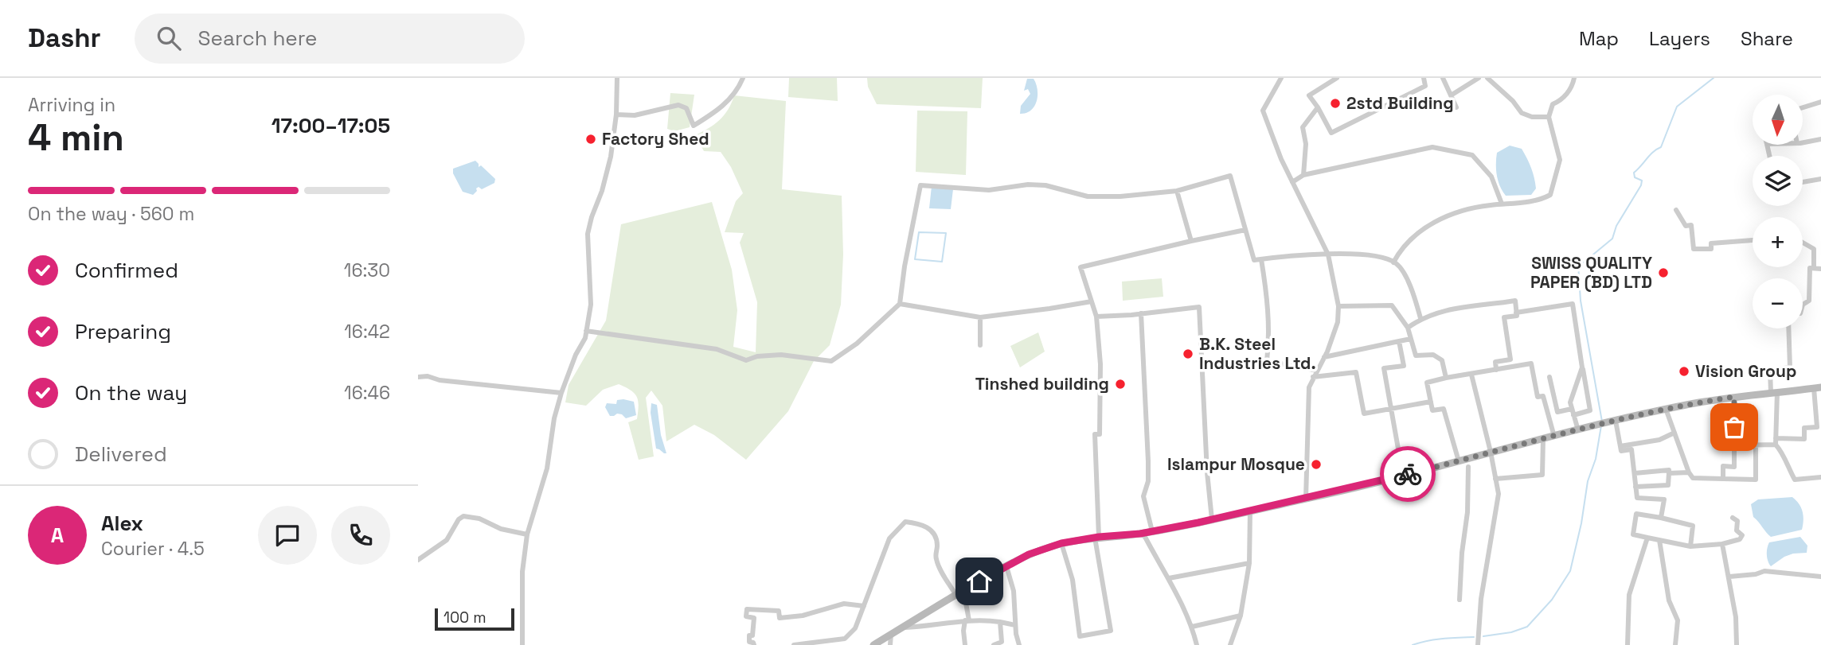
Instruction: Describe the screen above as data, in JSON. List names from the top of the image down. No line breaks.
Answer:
{"places":["2std Building","Factory Shed","SWISS QUALITY PAPER (BD) LTD","B.K. Steel Industries Ltd.","Vision Group","Tinshed building","Islampur Mosque"],"scale_bar":"100 m","north":"bottom","page":{"header":"Dashr","search":"Search here","nav":["Map","Layers","Share"],"heading":["4 min","Arriving in","17:00–17:05"],"panel":["Alex","Courier · 4.5"],"map_buttons":["+","−"],"bar":"On the way · 560 m","list":[["Confirmed","16:30"],["Preparing","16:42"],["On the way","16:46"],"Delivered"],"round":"A","scale":"100 m"}}
